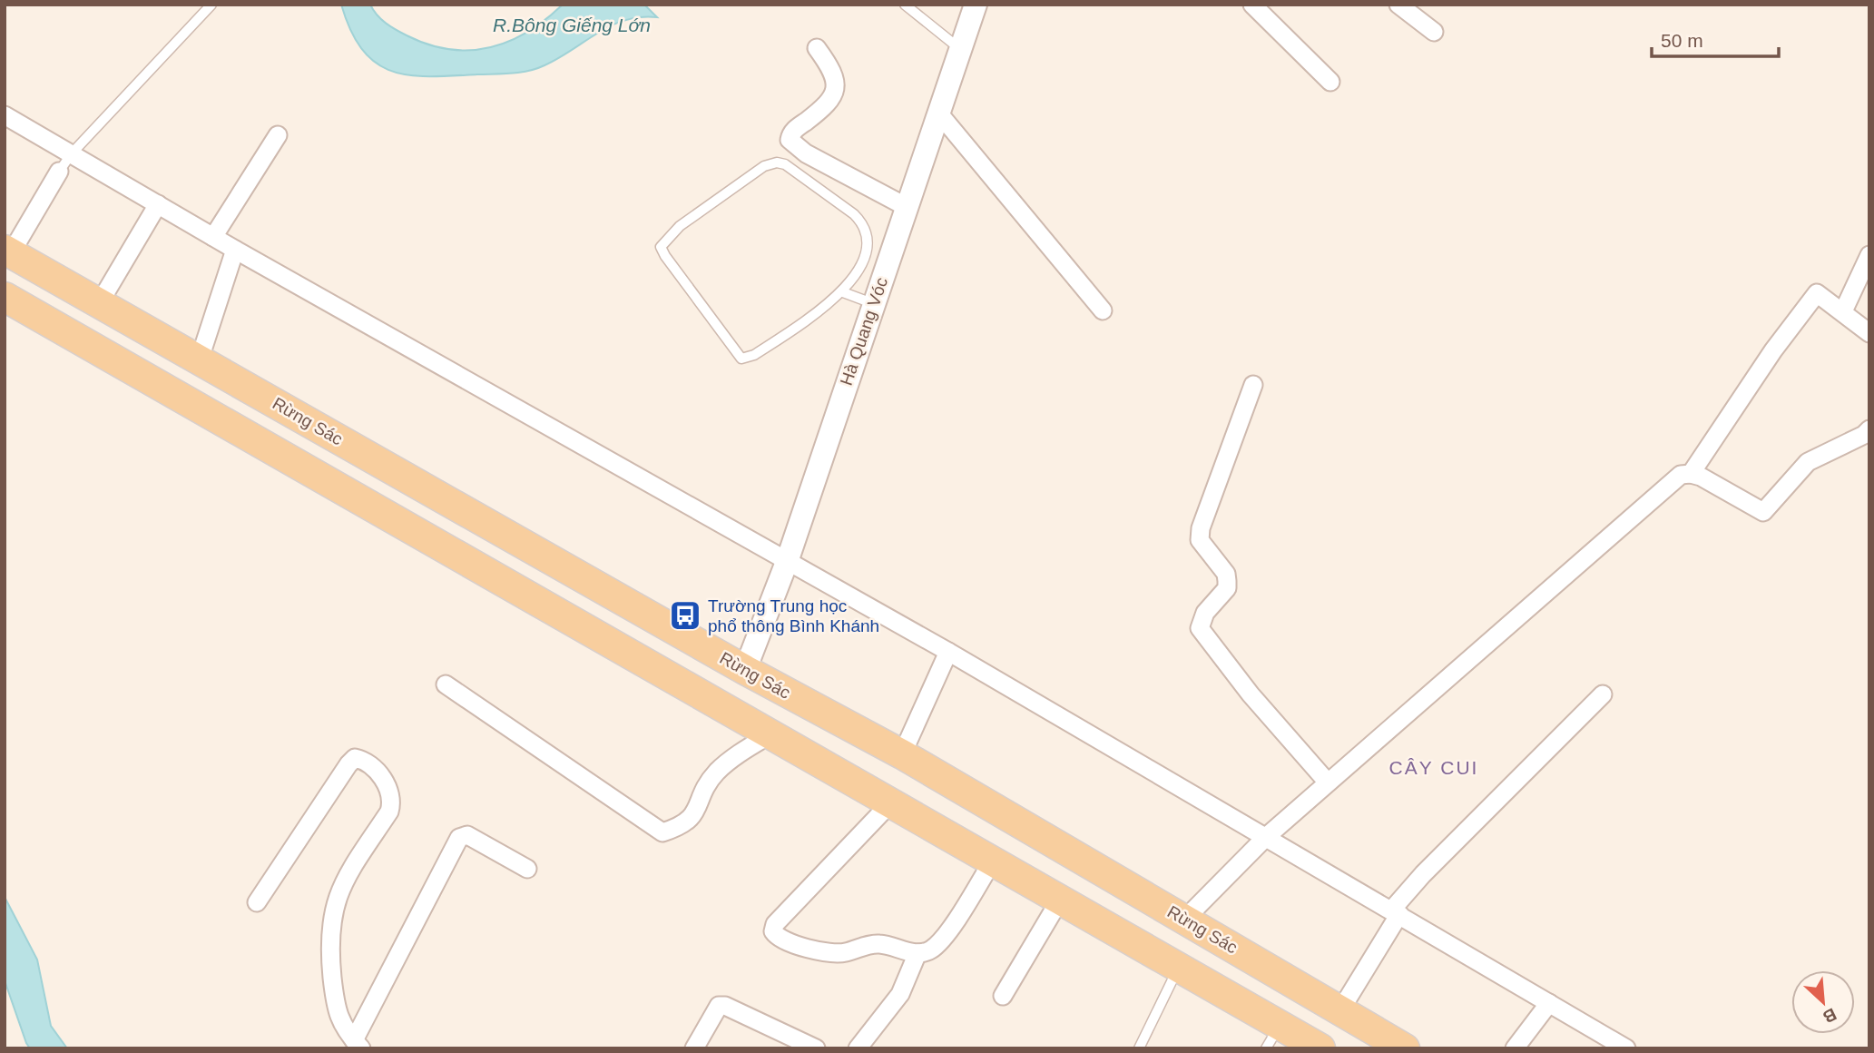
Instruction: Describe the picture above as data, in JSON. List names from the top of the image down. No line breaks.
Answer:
{"streets":{"main road":["Rừng Sác"],"street":["Hà Quang Vóc"]},"crossings":[["Hà Quang Vóc","Rừng Sác"]],"districts":["CÂY CUI"],"water":["R.Bông Giếng Lớn"],"places":{"bus stop":["Trường Trung học phổ thông Bình Khánh"]},"scale_bar":"50 m","north":"bottom right"}
